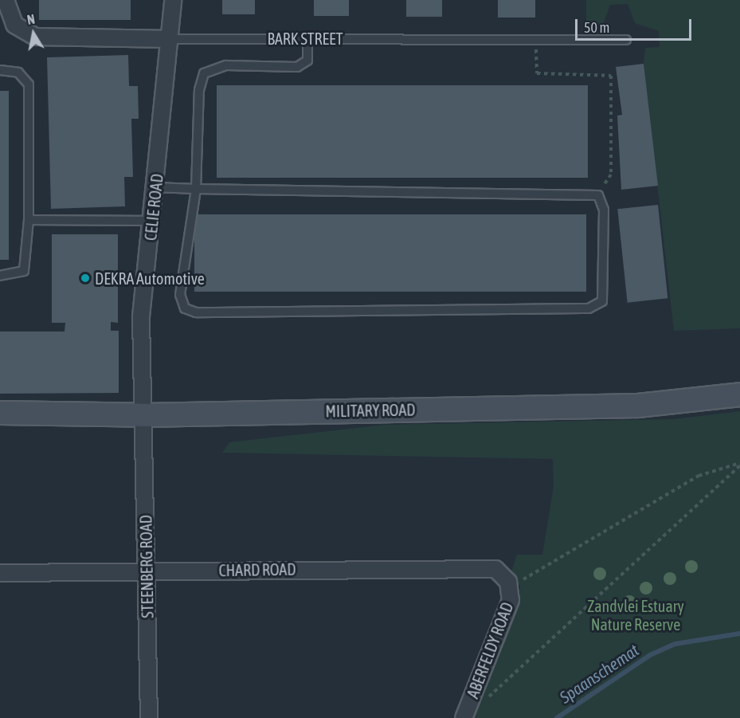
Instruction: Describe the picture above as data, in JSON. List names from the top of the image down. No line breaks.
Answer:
{"streets":{"main road":["MILITARY ROAD"],"street":["BARK STREET","CELIE ROAD","STEENBERG ROAD","CHARD ROAD","ABERFELDY ROAD"]},"crossings":[["BARK STREET","CELIE ROAD"],["CELIE ROAD","MILITARY ROAD"],["CELIE ROAD","STEENBERG ROAD"],["MILITARY ROAD","STEENBERG ROAD"],["STEENBERG ROAD","CHARD ROAD"],["CHARD ROAD","ABERFELDY ROAD"]],"water":["Spaanschemat"],"parks":["Zandvlei Estuary Nature Reserve"],"places":["DEKRA Automotive"],"scale_bar":"50 m","north":"top"}
